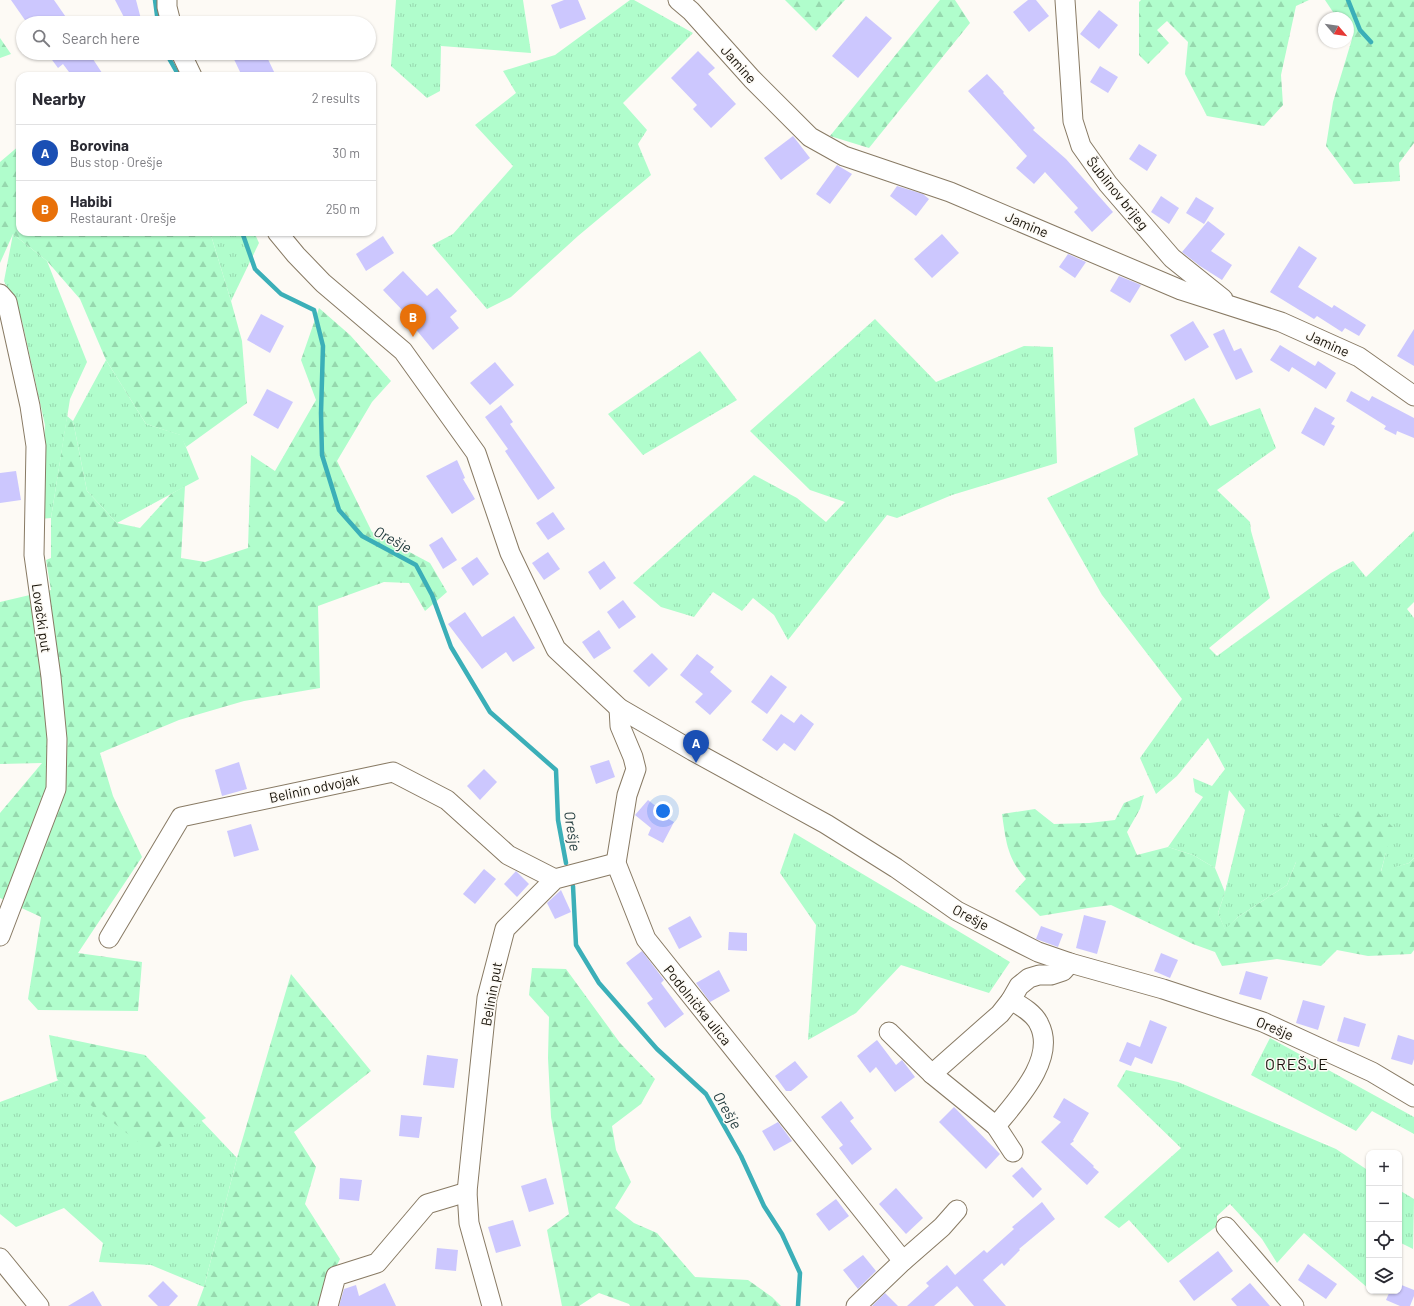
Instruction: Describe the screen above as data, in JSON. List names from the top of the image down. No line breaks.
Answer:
{"streets":{"street":["Jamine","Šublinov brijeg","Lovački put","Belinin odvojak","Orešje","Belinin put","Podolnička ulica"]},"crossings":[["Jamine","Šublinov brijeg"],["Belinin odvojak","Belinin put"]],"districts":["OREŠJE"],"water":["Orešje"],"north":"bottom right","page":{"search":"Search here","heading":["Nearby","2 results"],"list":[{"mark":"A","name":"Borovina","note":"Bus stop · Orešje","value":"30 m"},{"mark":"B","name":"Habibi","note":"Restaurant · Orešje","value":"250 m"}],"pins":["B","A"],"map_buttons":["+","−"]}}
